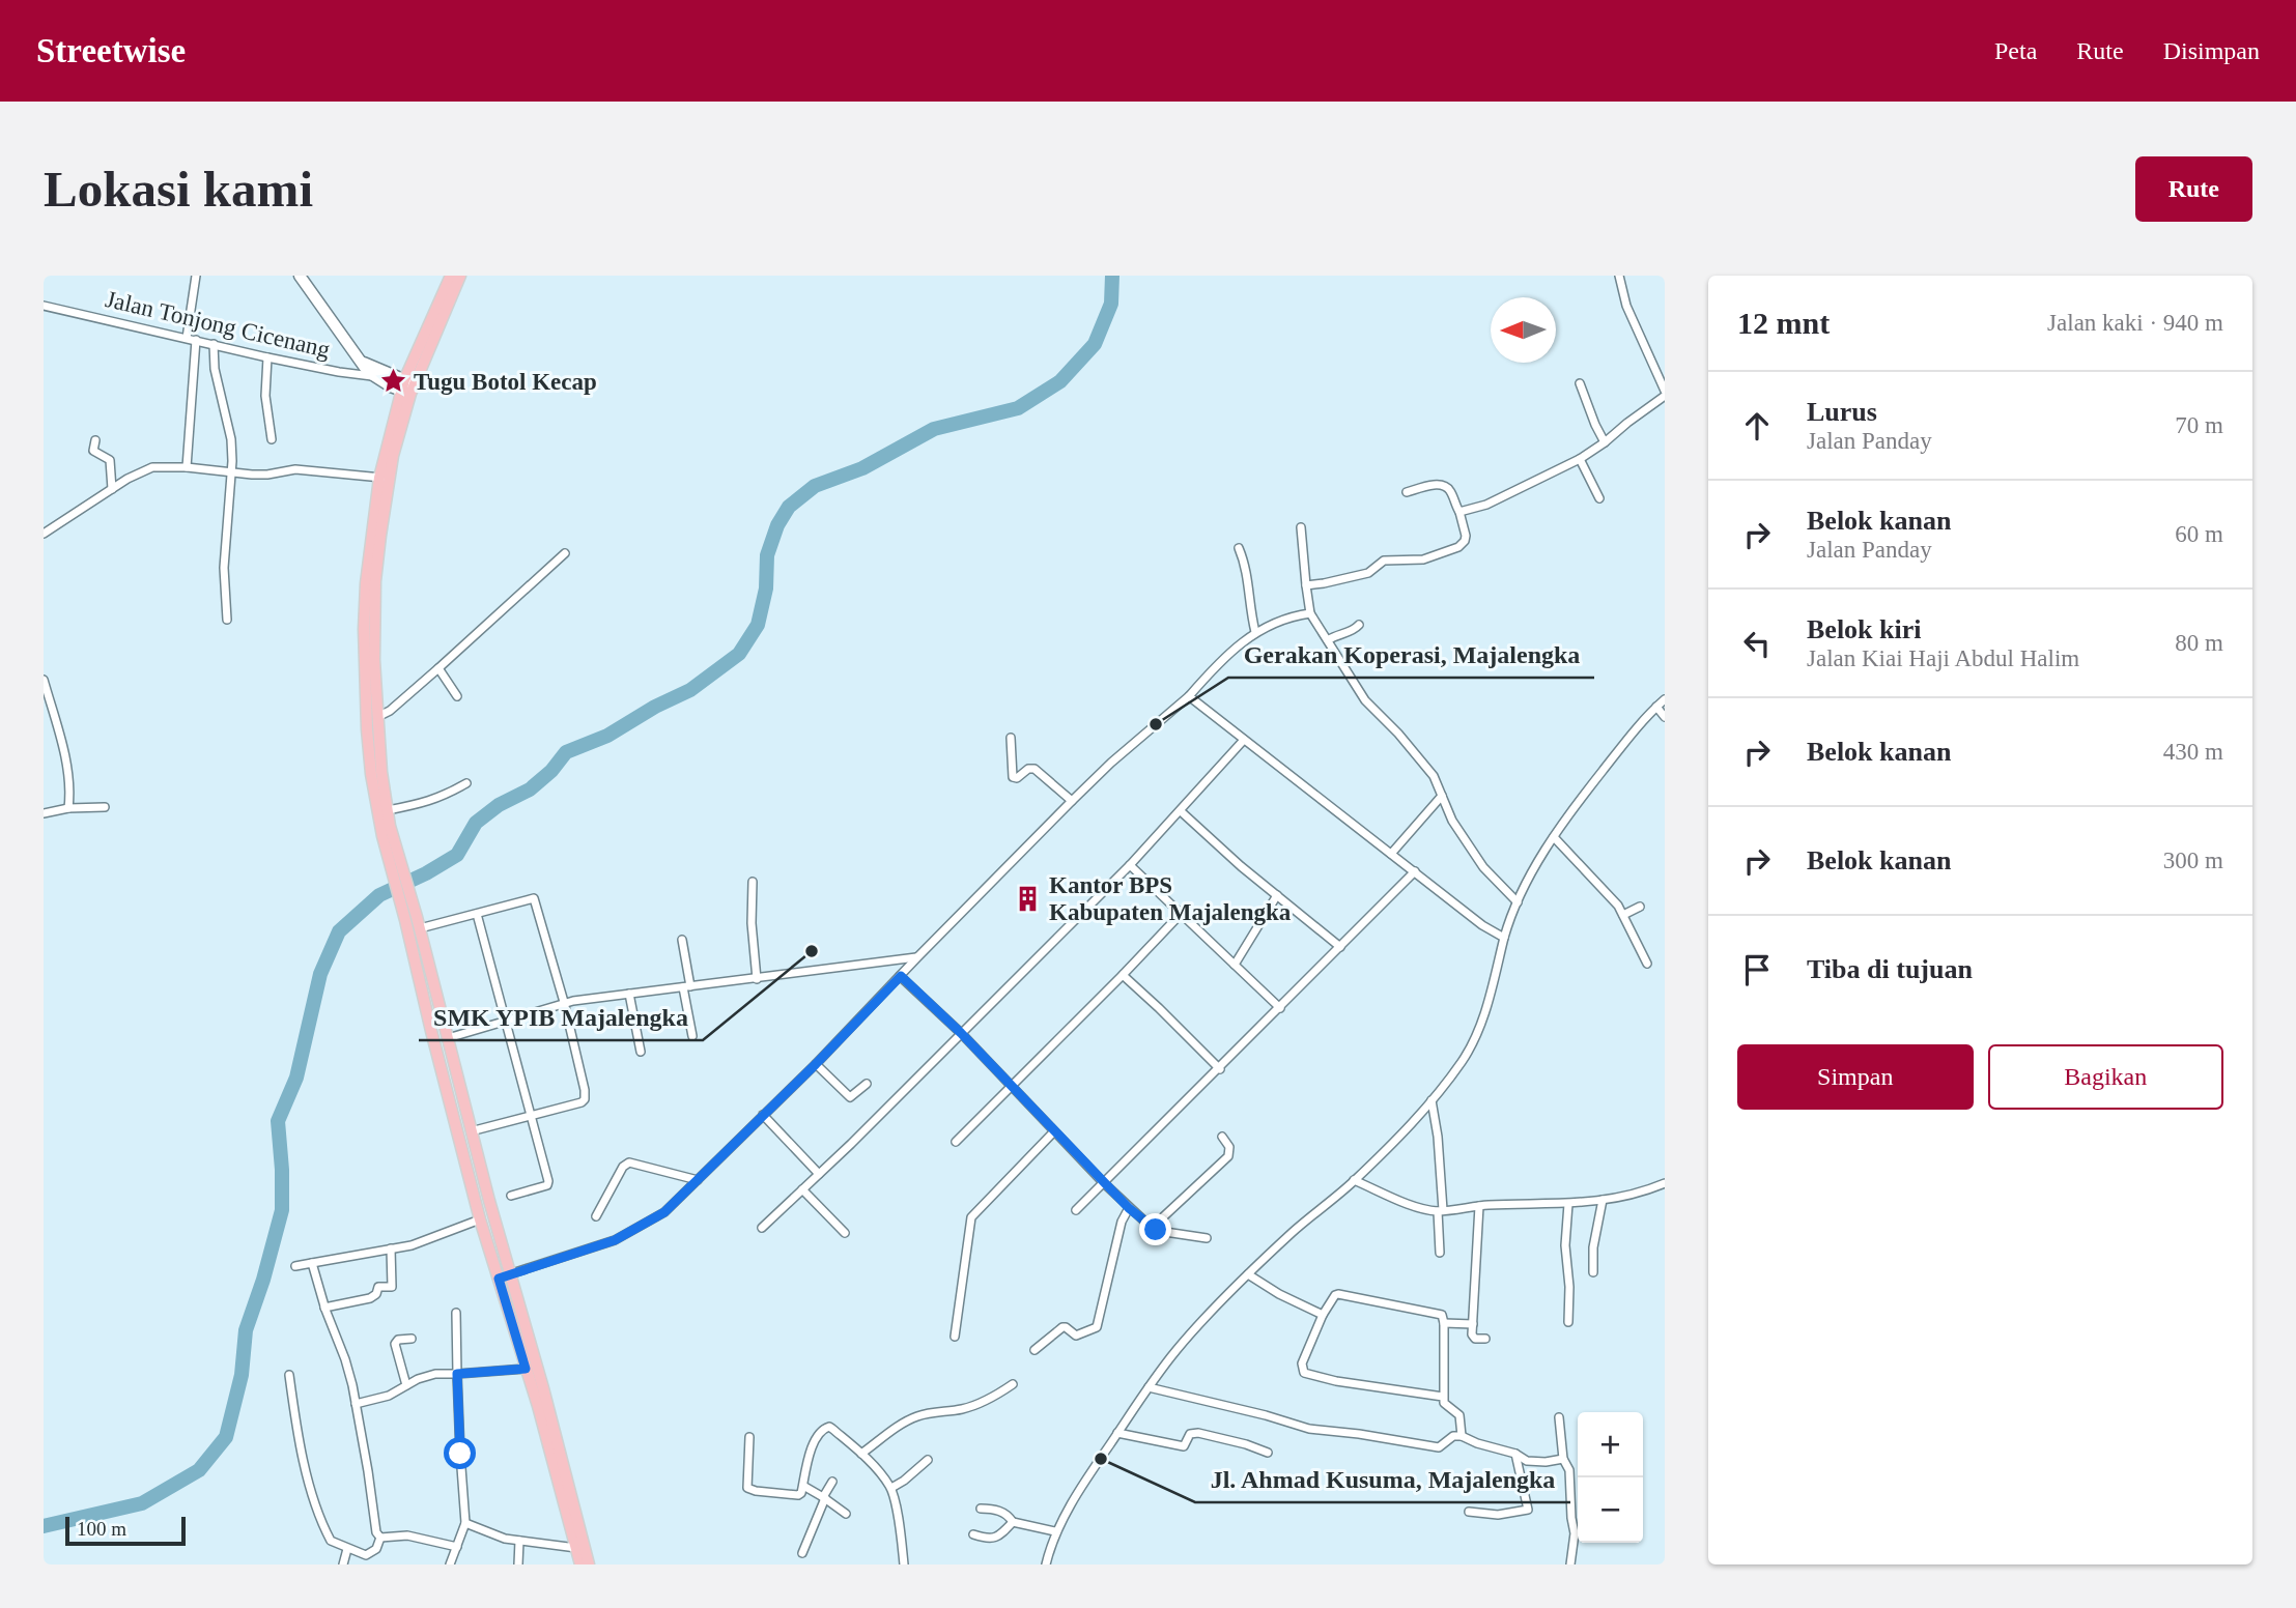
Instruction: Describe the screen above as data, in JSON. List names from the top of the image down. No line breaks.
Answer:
{"streets":{"street":["Jalan Tonjong Cicenang"]},"places":{"place":["Tugu Botol Kecap"],"other":["Gerakan Koperasi, Majalengka","SMK YPIB Majalengka","Jl. Ahmad Kusuma, Majalengka"],"building":["Kantor BPS Kabupaten Majalengka"]},"scale_bar":"100 m","north":"left","page":{"header":"Streetwise","nav":["Peta","Rute","Disimpan"],"buttons":["Rute",["Simpan","Bagikan"]],"title":"Lokasi kami","heading":["12 mnt","Jalan kaki · 940 m"],"list":[["Lurus","Jalan Panday","70 m"],["Belok kanan","Jalan Panday","60 m"],["Belok kiri","Jalan Kiai Haji Abdul Halim","80 m"],["Belok kanan","430 m"],["Belok kanan","300 m"],"Tiba di tujuan"],"map_buttons":["+","−"],"scale":"100 m"}}
